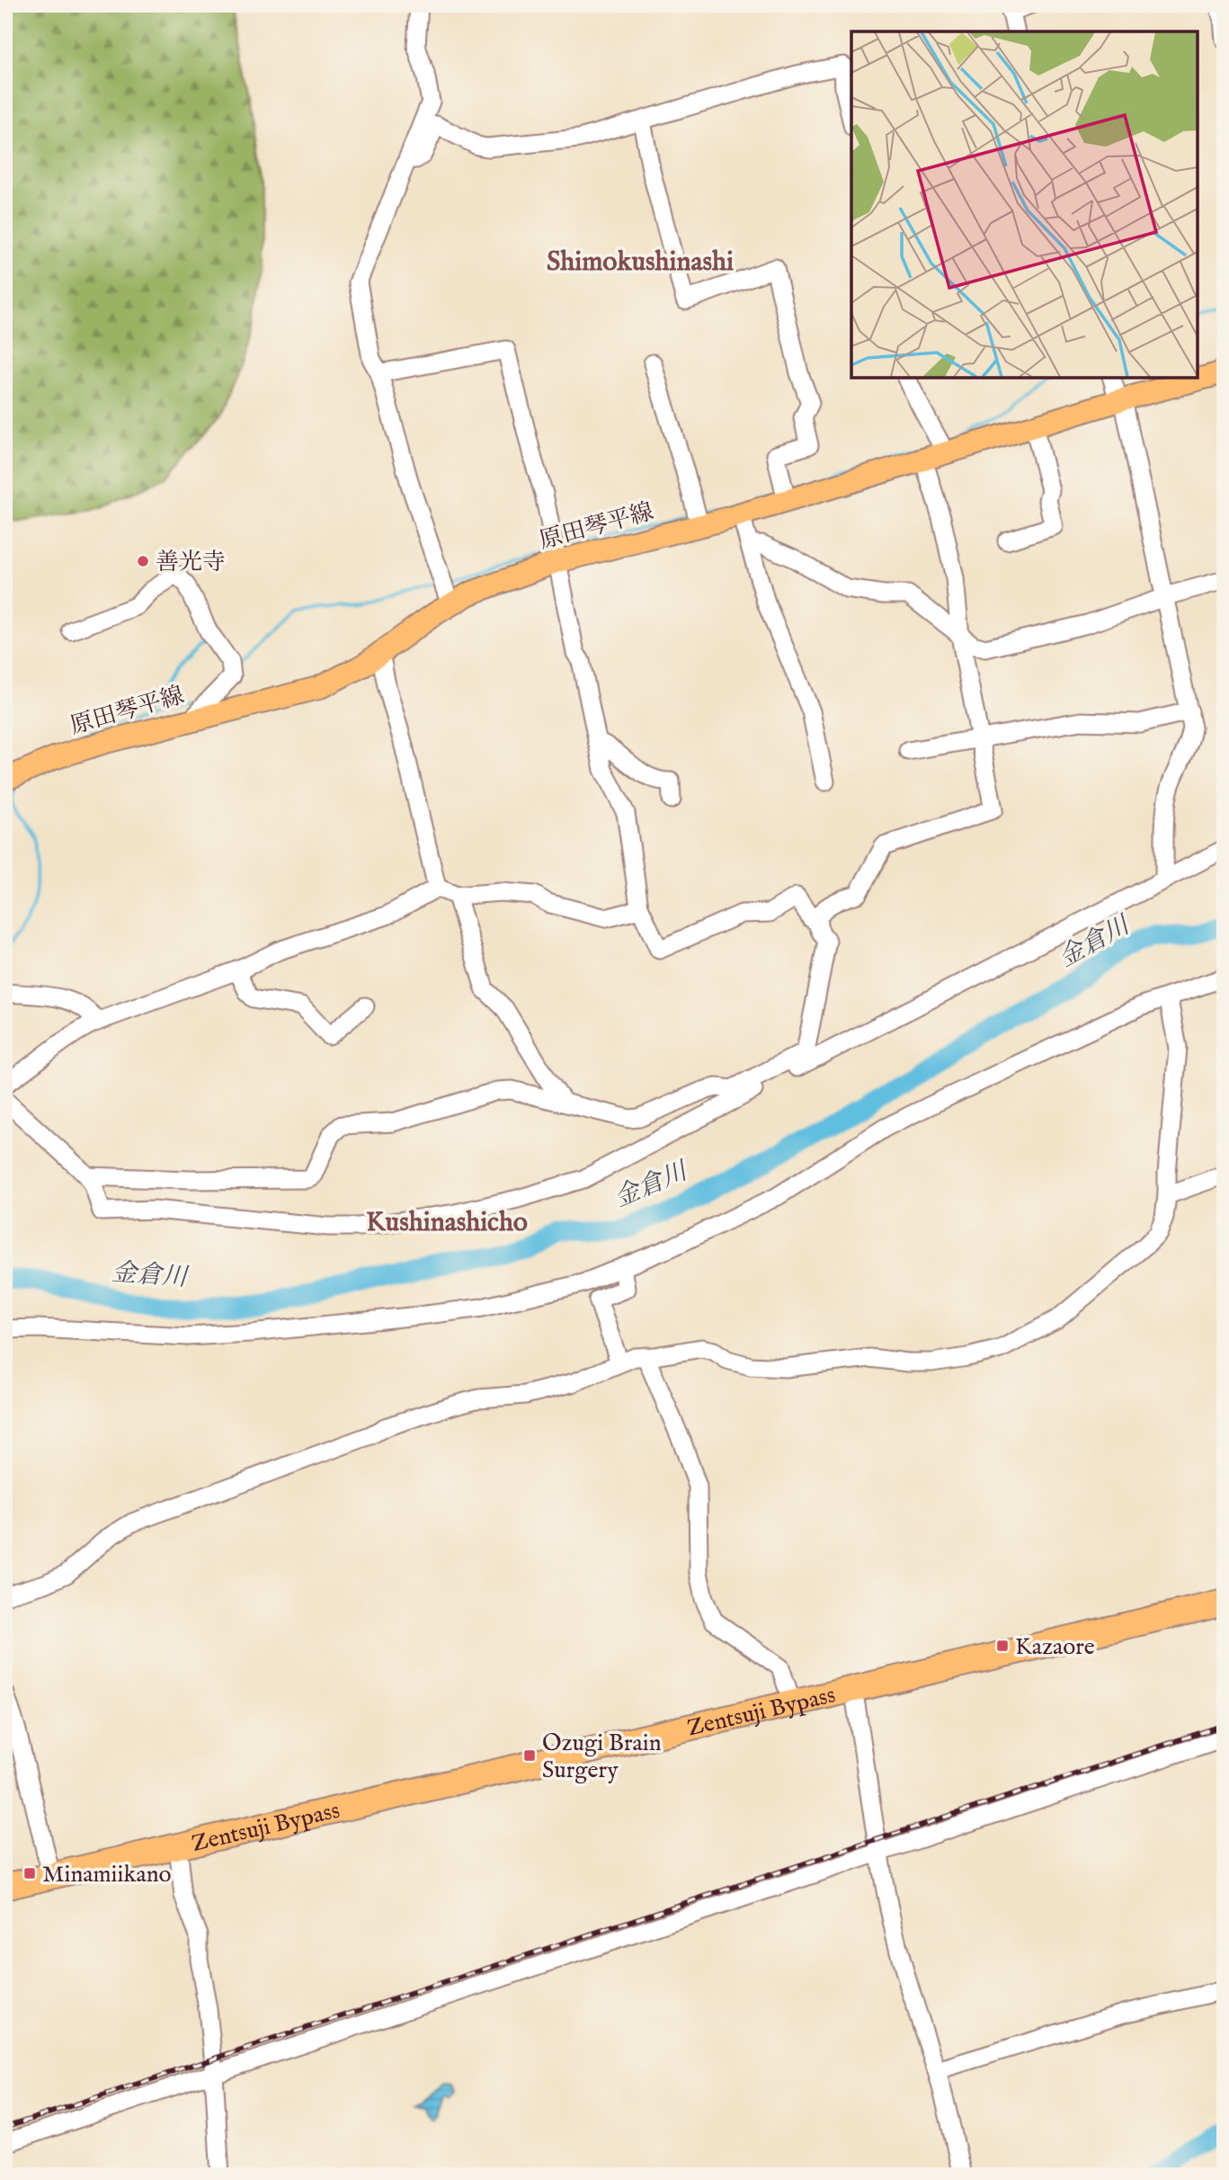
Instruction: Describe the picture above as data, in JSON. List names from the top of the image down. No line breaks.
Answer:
{"streets":{"highway":["Zentsuji Bypass"],"main road":["原田琴平線"]},"districts":["Shimokushinashi","Kushinashicho"],"water":["金倉川"],"places":{"other":["善光寺"],"transit":["Kazaore","Ozugi Brain Surgery","Minamiikano"]}}
